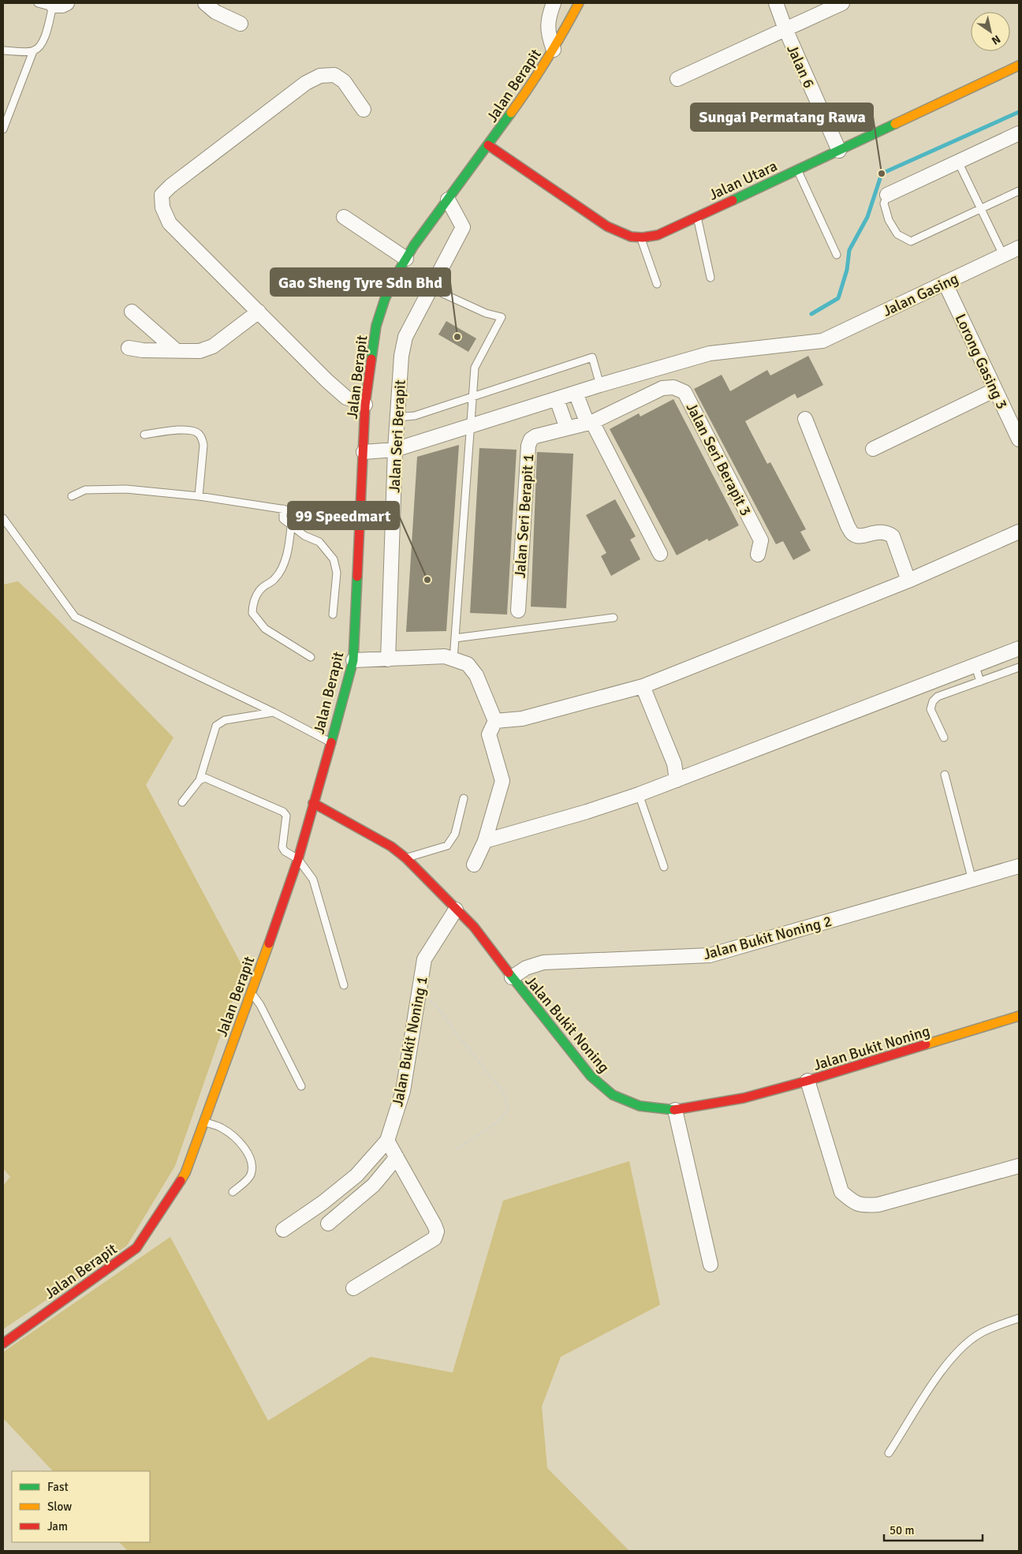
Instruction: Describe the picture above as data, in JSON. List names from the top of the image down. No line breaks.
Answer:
{"streets":{"main road":["Jalan Berapit","Jalan Utara","Jalan Bukit Noning"],"street":["Jalan 6","Jalan Gasing","Lorong Gasing 3","Jalan Seri Berapit","Jalan Seri Berapit 3","Jalan Seri Berapit 1","Jalan Bukit Noning 2","Jalan Bukit Noning 1"]},"crossings":[["Jalan 6","Jalan Utara"],["Jalan Berapit","Jalan Utara"],["Jalan Berapit","Jalan Gasing"],["Jalan Berapit","Jalan Seri Berapit"],["Jalan Berapit","Jalan Bukit Noning"],["Jalan Gasing","Lorong Gasing 3"],["Jalan Gasing","Jalan Seri Berapit"],["Jalan Seri Berapit 3","Jalan Seri Berapit 1"],["Jalan Bukit Noning 2","Jalan Bukit Noning"],["Jalan Bukit Noning","Jalan Bukit Noning 1"]],"places":["Sungai Permatang Rawa","Gao Sheng Tyre Sdn Bhd","99 Speedmart"],"legend":["Fast","Slow","Jam"],"scale_bar":"50 m","north":"bottom right"}
